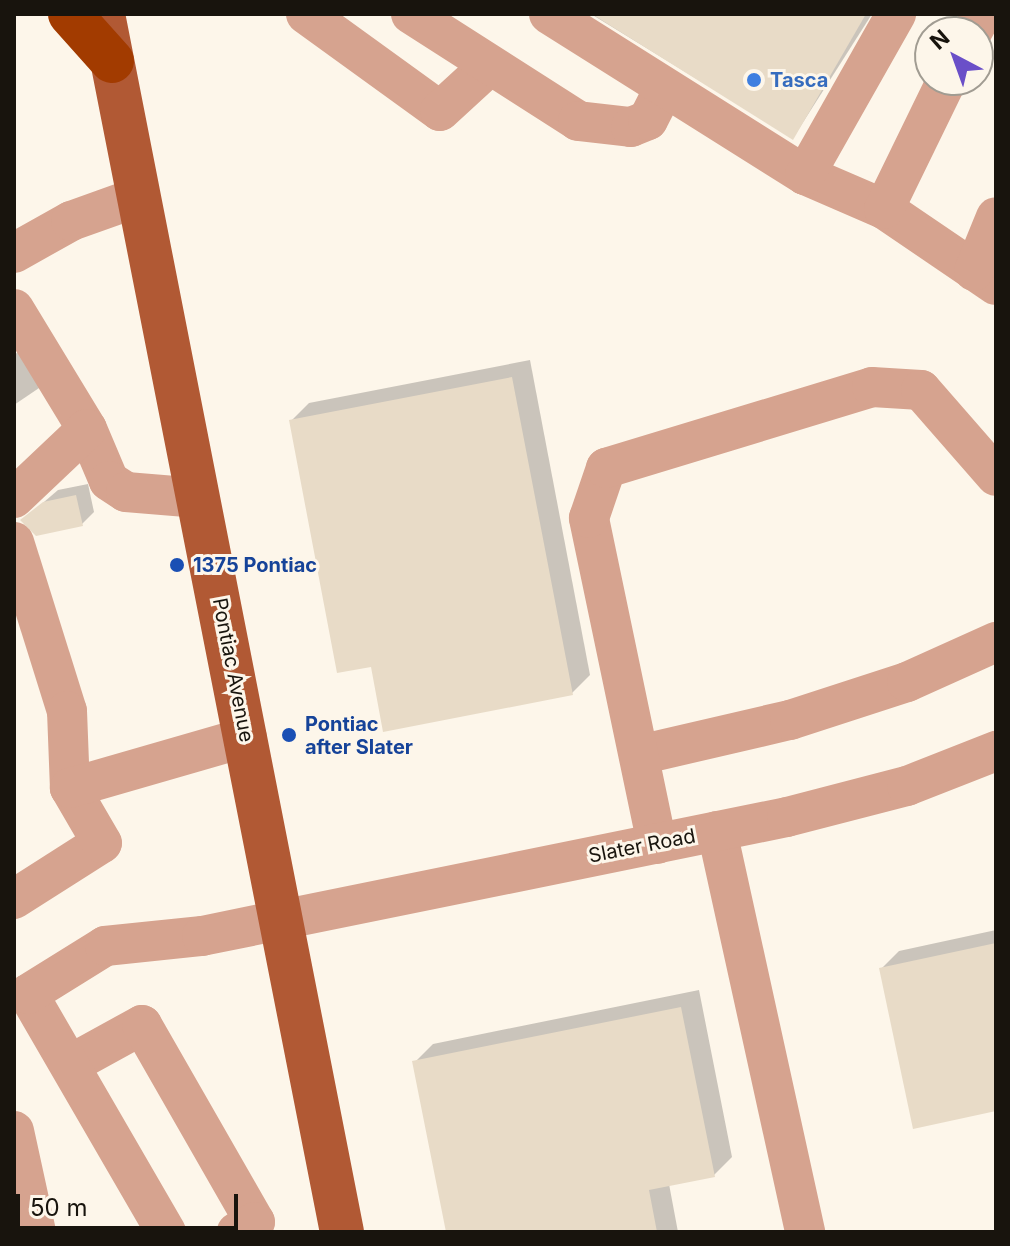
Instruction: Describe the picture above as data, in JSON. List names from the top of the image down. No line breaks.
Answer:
{"streets":{"main road":["Pontiac Avenue"],"street":["Slater Road"]},"crossings":[["Pontiac Avenue","Slater Road"]],"places":["Tasca","1375 Pontiac","Pontiac after Slater"],"scale_bar":"50 m","north":"top left"}
